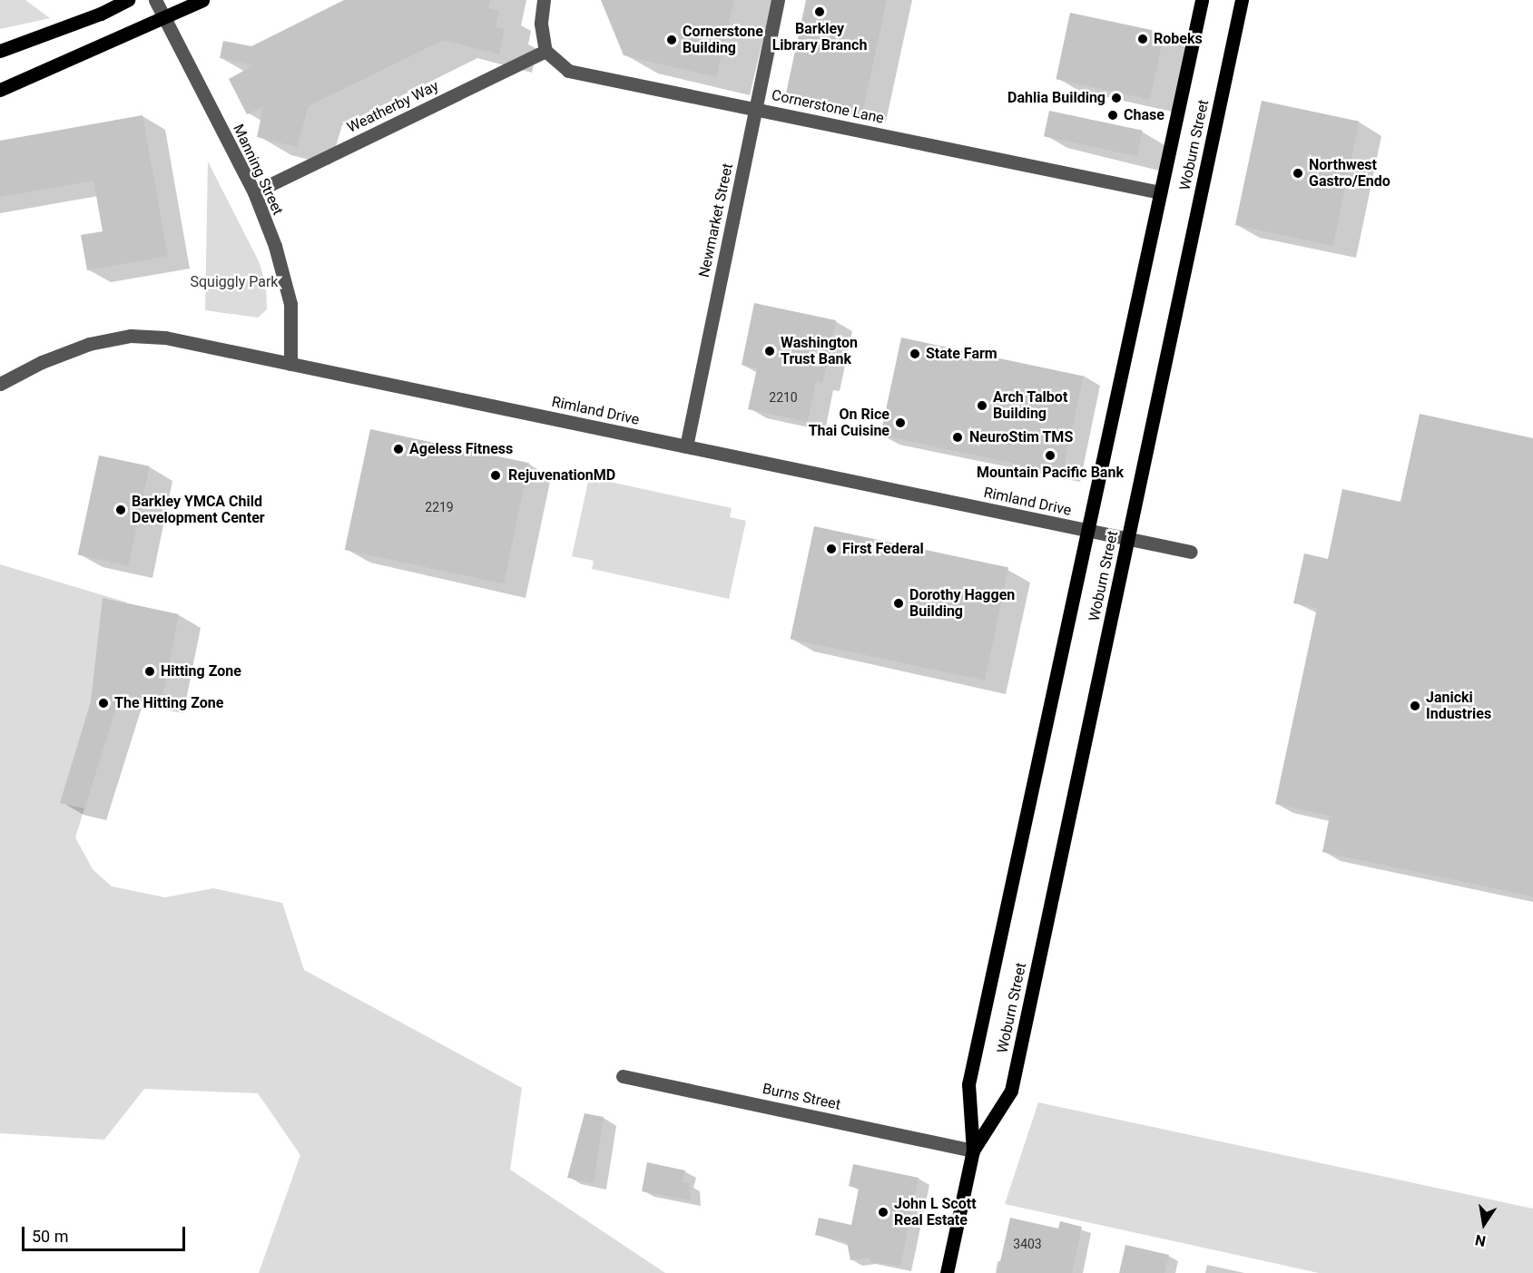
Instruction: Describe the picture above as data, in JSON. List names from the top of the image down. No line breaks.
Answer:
{"streets":{"main road":["Woburn Street"],"street":["Weatherby Way","Cornerstone Lane","Manning Street","Newmarket Street","Rimland Drive","Burns Street"]},"crossings":[["Weatherby Way","Cornerstone Lane"],["Weatherby Way","Manning Street"],["Cornerstone Lane","Woburn Street"],["Cornerstone Lane","Newmarket Street"],["Woburn Street","Rimland Drive"],["Woburn Street","Burns Street"],["Manning Street","Rimland Drive"],["Newmarket Street","Rimland Drive"]],"parks":["Squiggly Park"],"places":["Barkley Library Branch","Robeks","Cornerstone Building","Dahlia Building","Chase","Northwest Gastro/Endo","Washington Trust Bank","State Farm","Arch Talbot Building","On Rice Thai Cuisine","NeuroStim TMS","Ageless Fitness","Mountain Pacific Bank","RejuvenationMD","Barkley YMCA Child Development Center","First Federal","Dorothy Haggen Building","Hitting Zone","The Hitting Zone","Janicki Industries","John L Scott Real Estate"],"house_numbers":["2210","2219","3403"],"scale_bar":"50 m","north":"bottom"}
